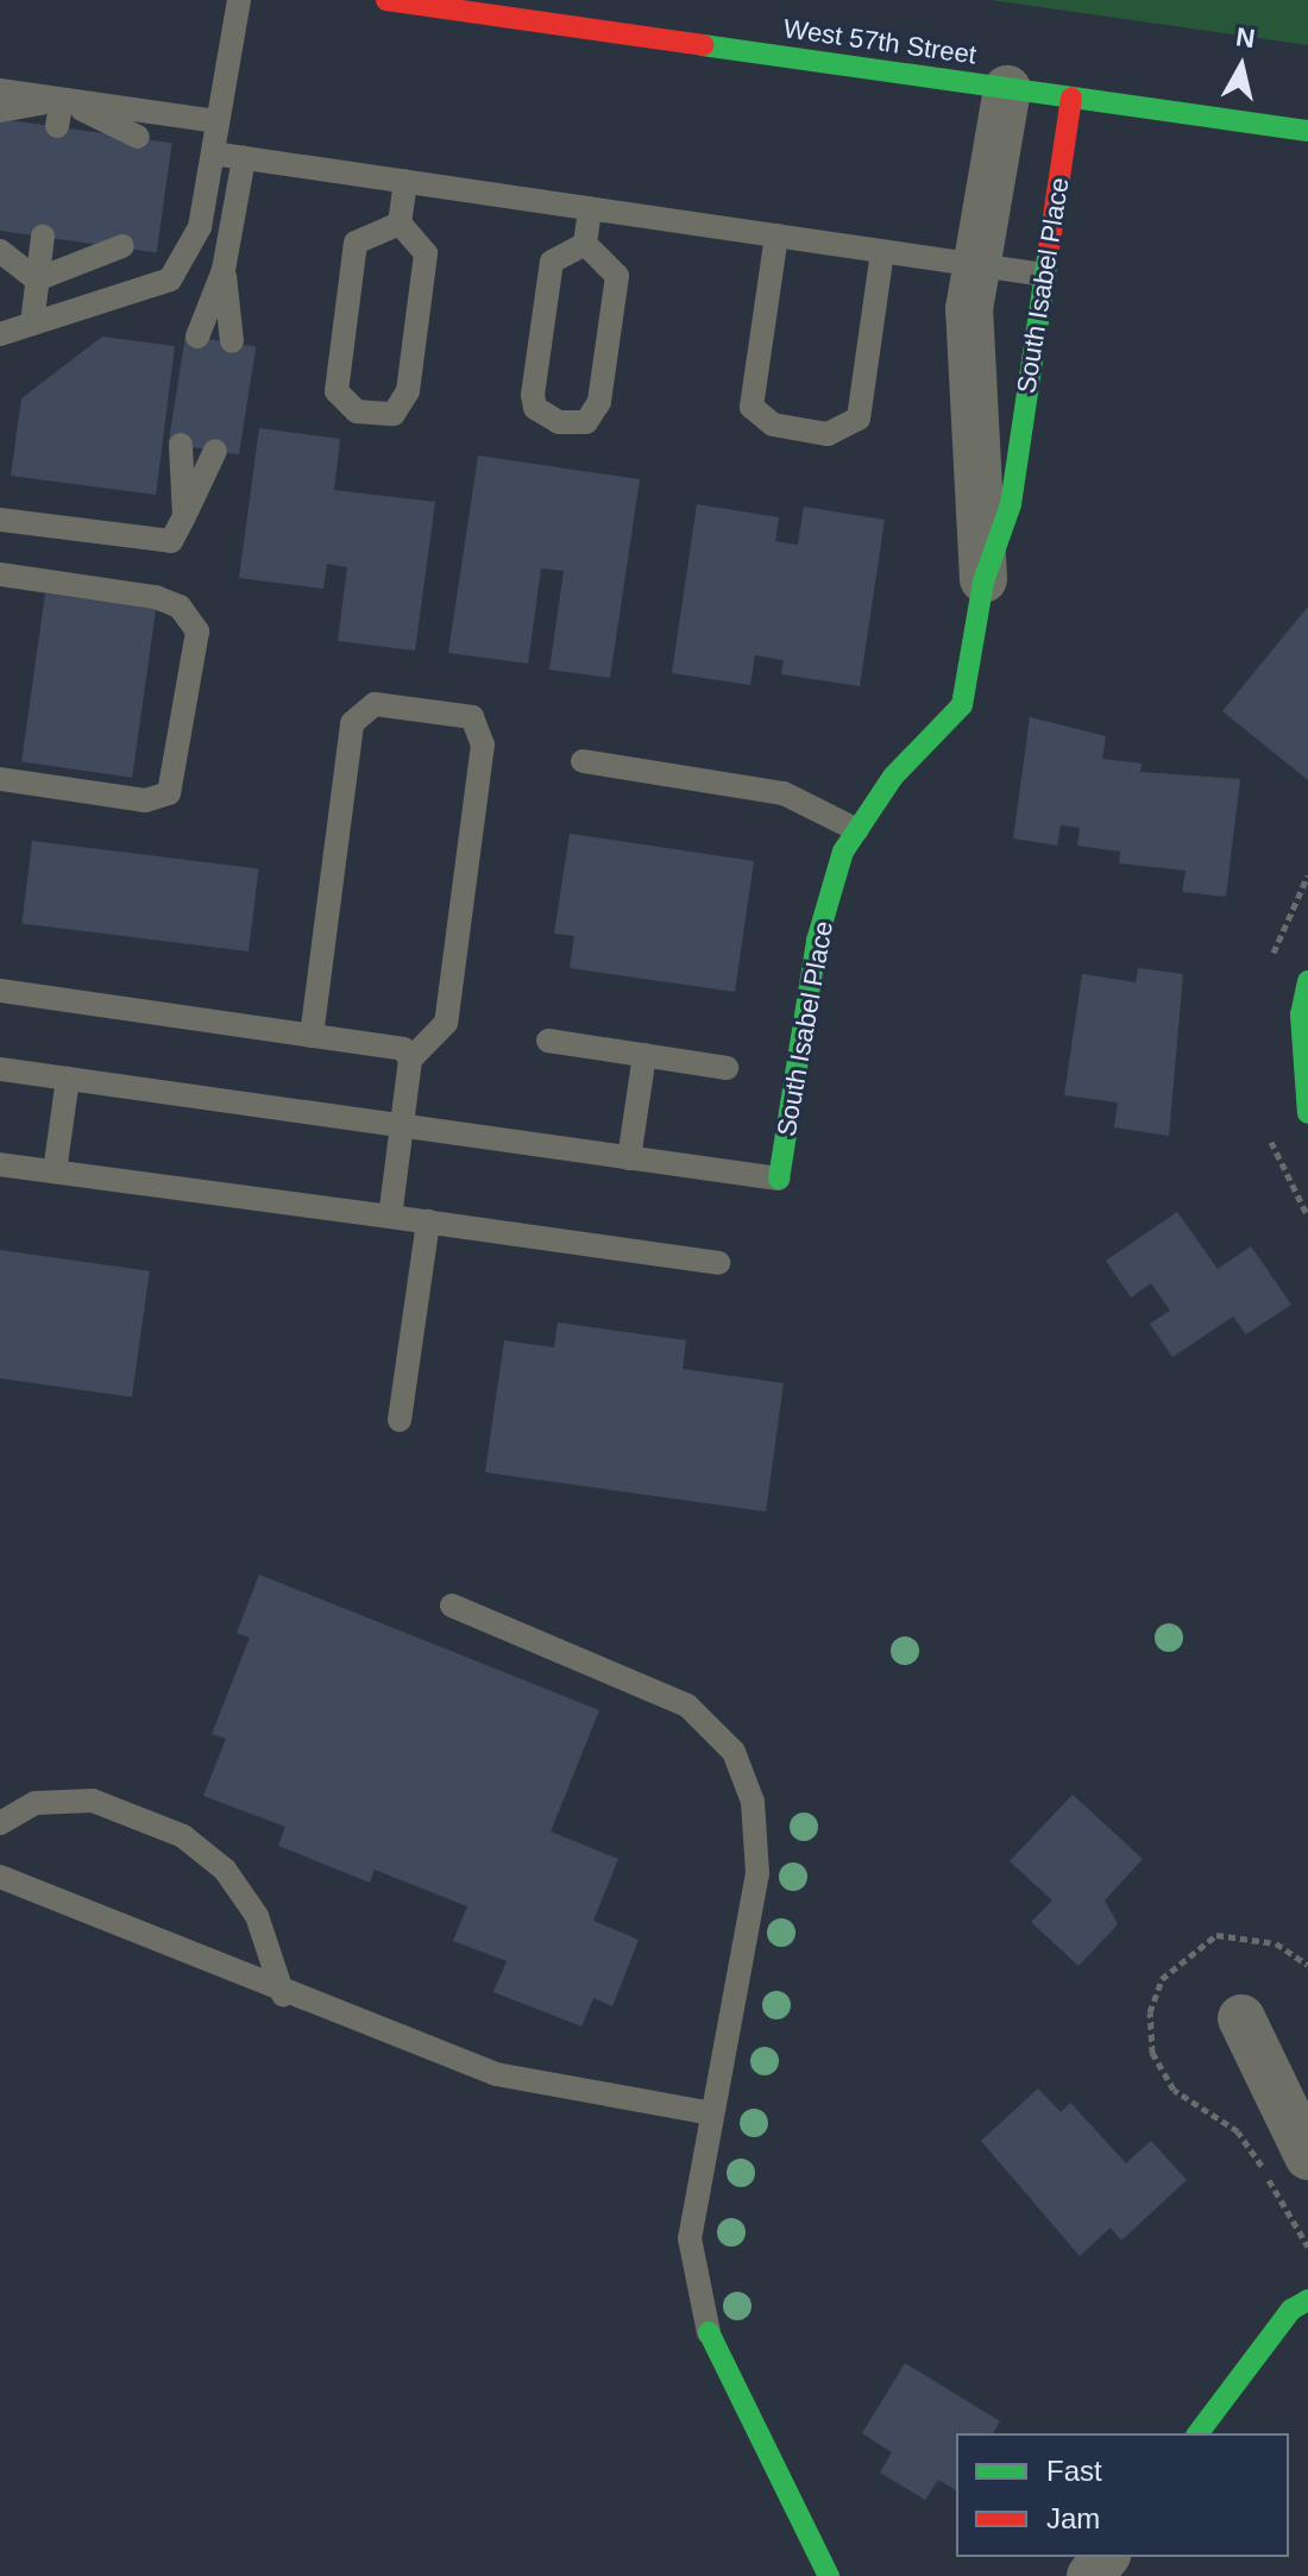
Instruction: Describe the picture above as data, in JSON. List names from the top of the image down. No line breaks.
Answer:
{"streets":{"street":["West 57th Street","South Isabel Place"]},"crossings":[["West 57th Street","South Isabel Place"]],"legend":["Fast","Jam"],"north":"top"}
